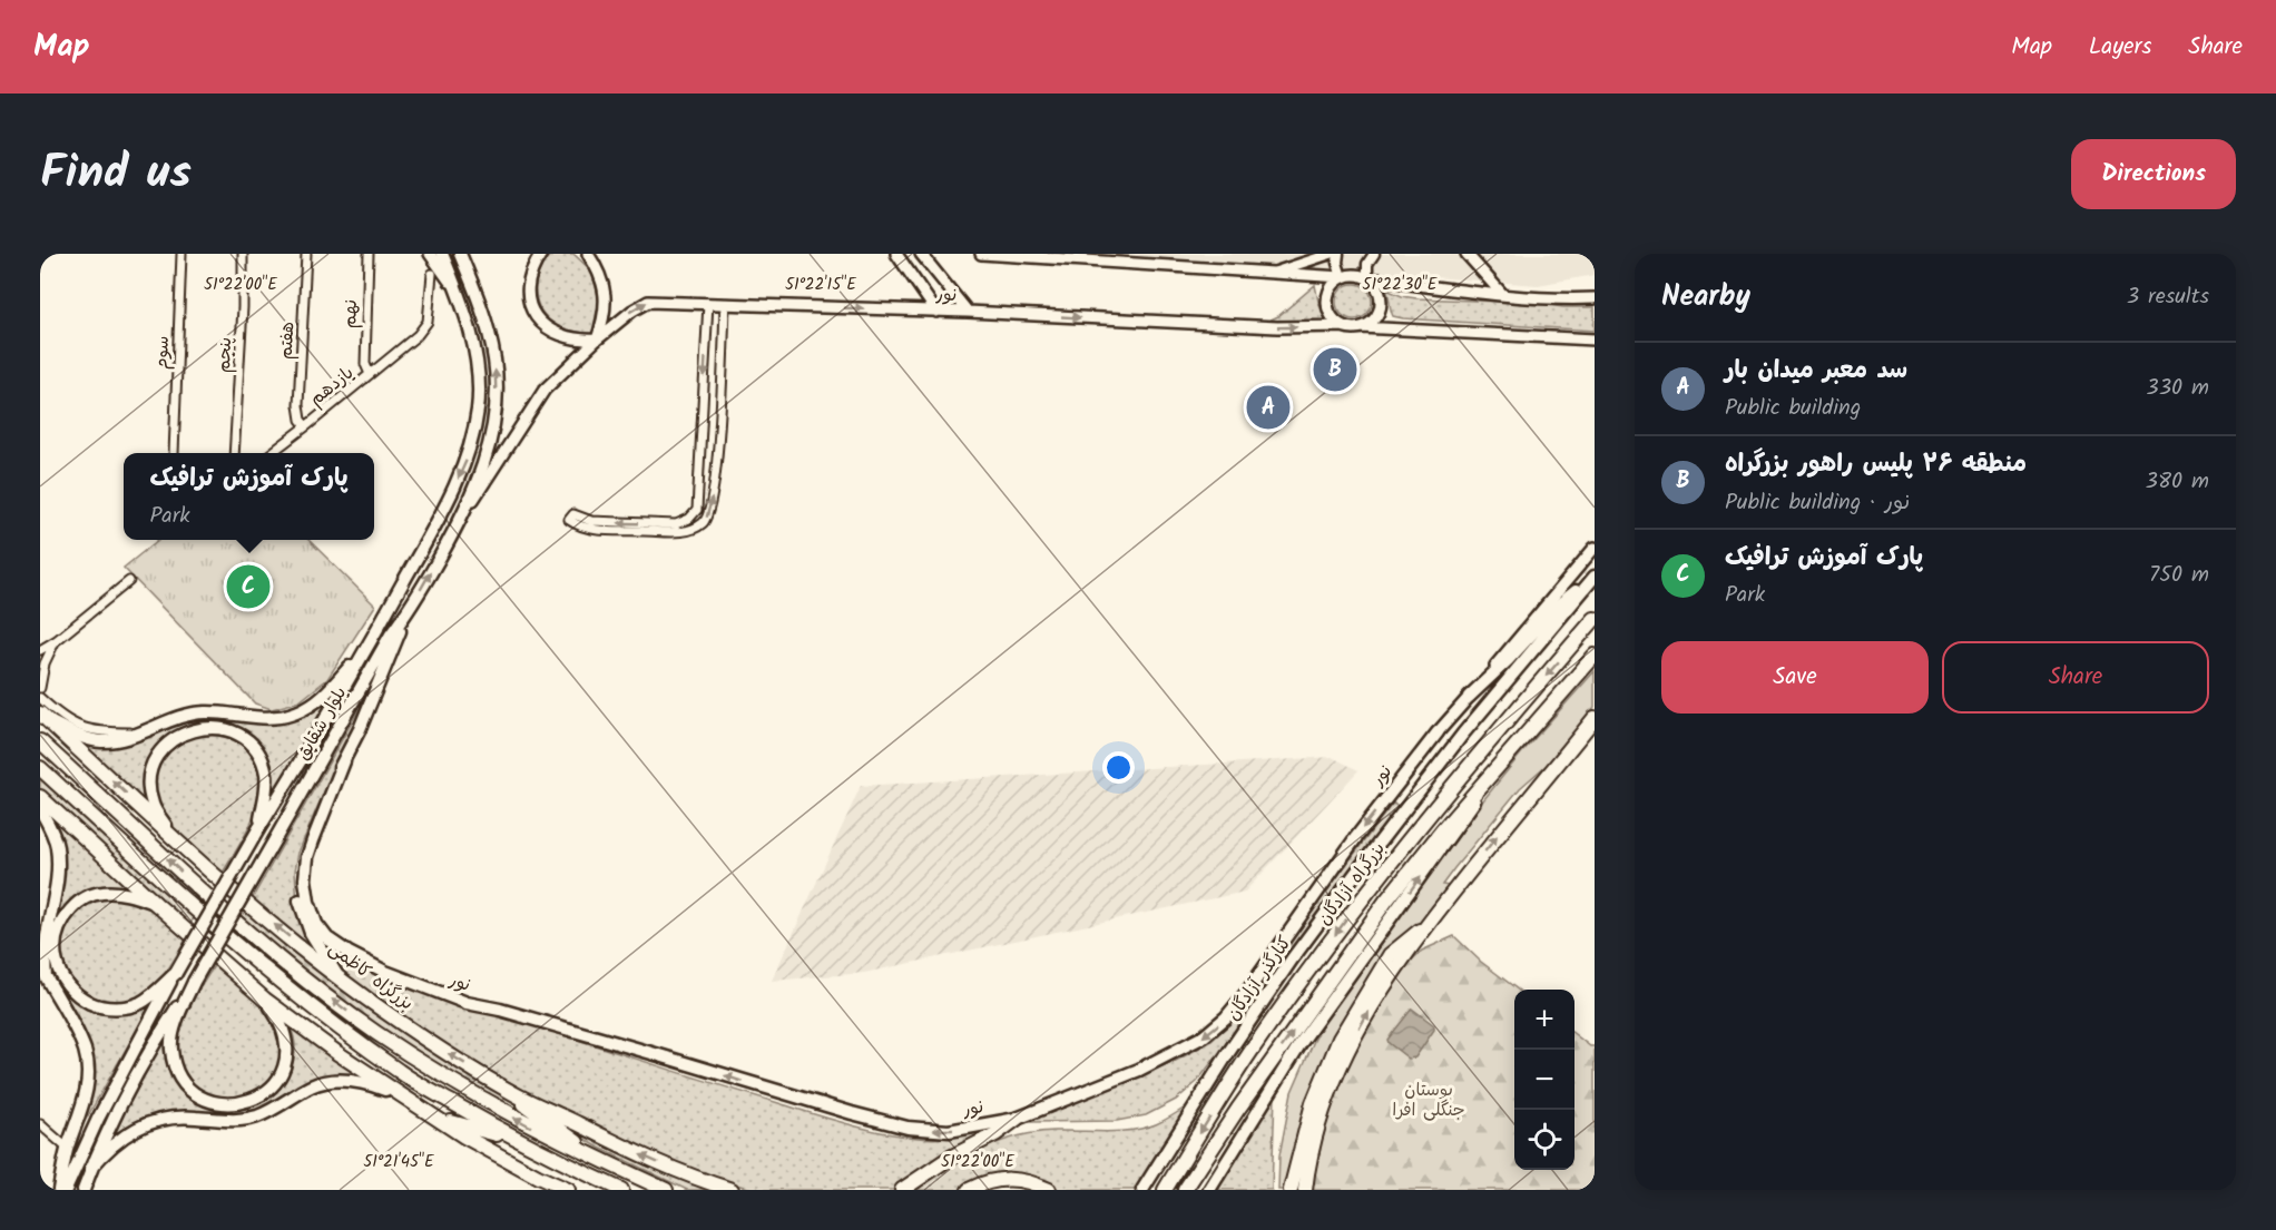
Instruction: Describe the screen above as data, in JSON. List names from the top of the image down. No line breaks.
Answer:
{"streets":{"highway":["بزرگراه آزادگان","بزرگراه کاظمی"],"main road":["نور","بلوار شقایق","کنارگذر آزادگان"],"street":["نهم","هفتم","سوم","پنجم","یازدهم"]},"crossings":[["نور","بلوار شقایق"],["نهم","یازدهم"],["هفتم","یازدهم"]],"parks":["بوستان جنگلی افرا"],"page":{"header":"Map","nav":["Map","Layers","Share"],"title":"Find us","buttons":["Directions",["Save","Share"]],"heading":["Nearby","3 results"],"list":[{"mark":"A","name":"سد معبر میدان بار","note":"Public building","value":"330 m"},{"mark":"B","name":"منطقه ۲۶ پلیس راهور بزرگراه","note":"Public building · نور","value":"380 m"},{"mark":"C","name":"پارک آموزش ترافیک","note":"Park","value":"750 m"}],"pins":["B","A","C"],"popup":["پارک آموزش ترافیک","Park"],"map_buttons":["+","−"]},"coordinates":["51°22'30\"E","51°22'00\"E","51°22'15\"E","51°21'45\"E"]}
